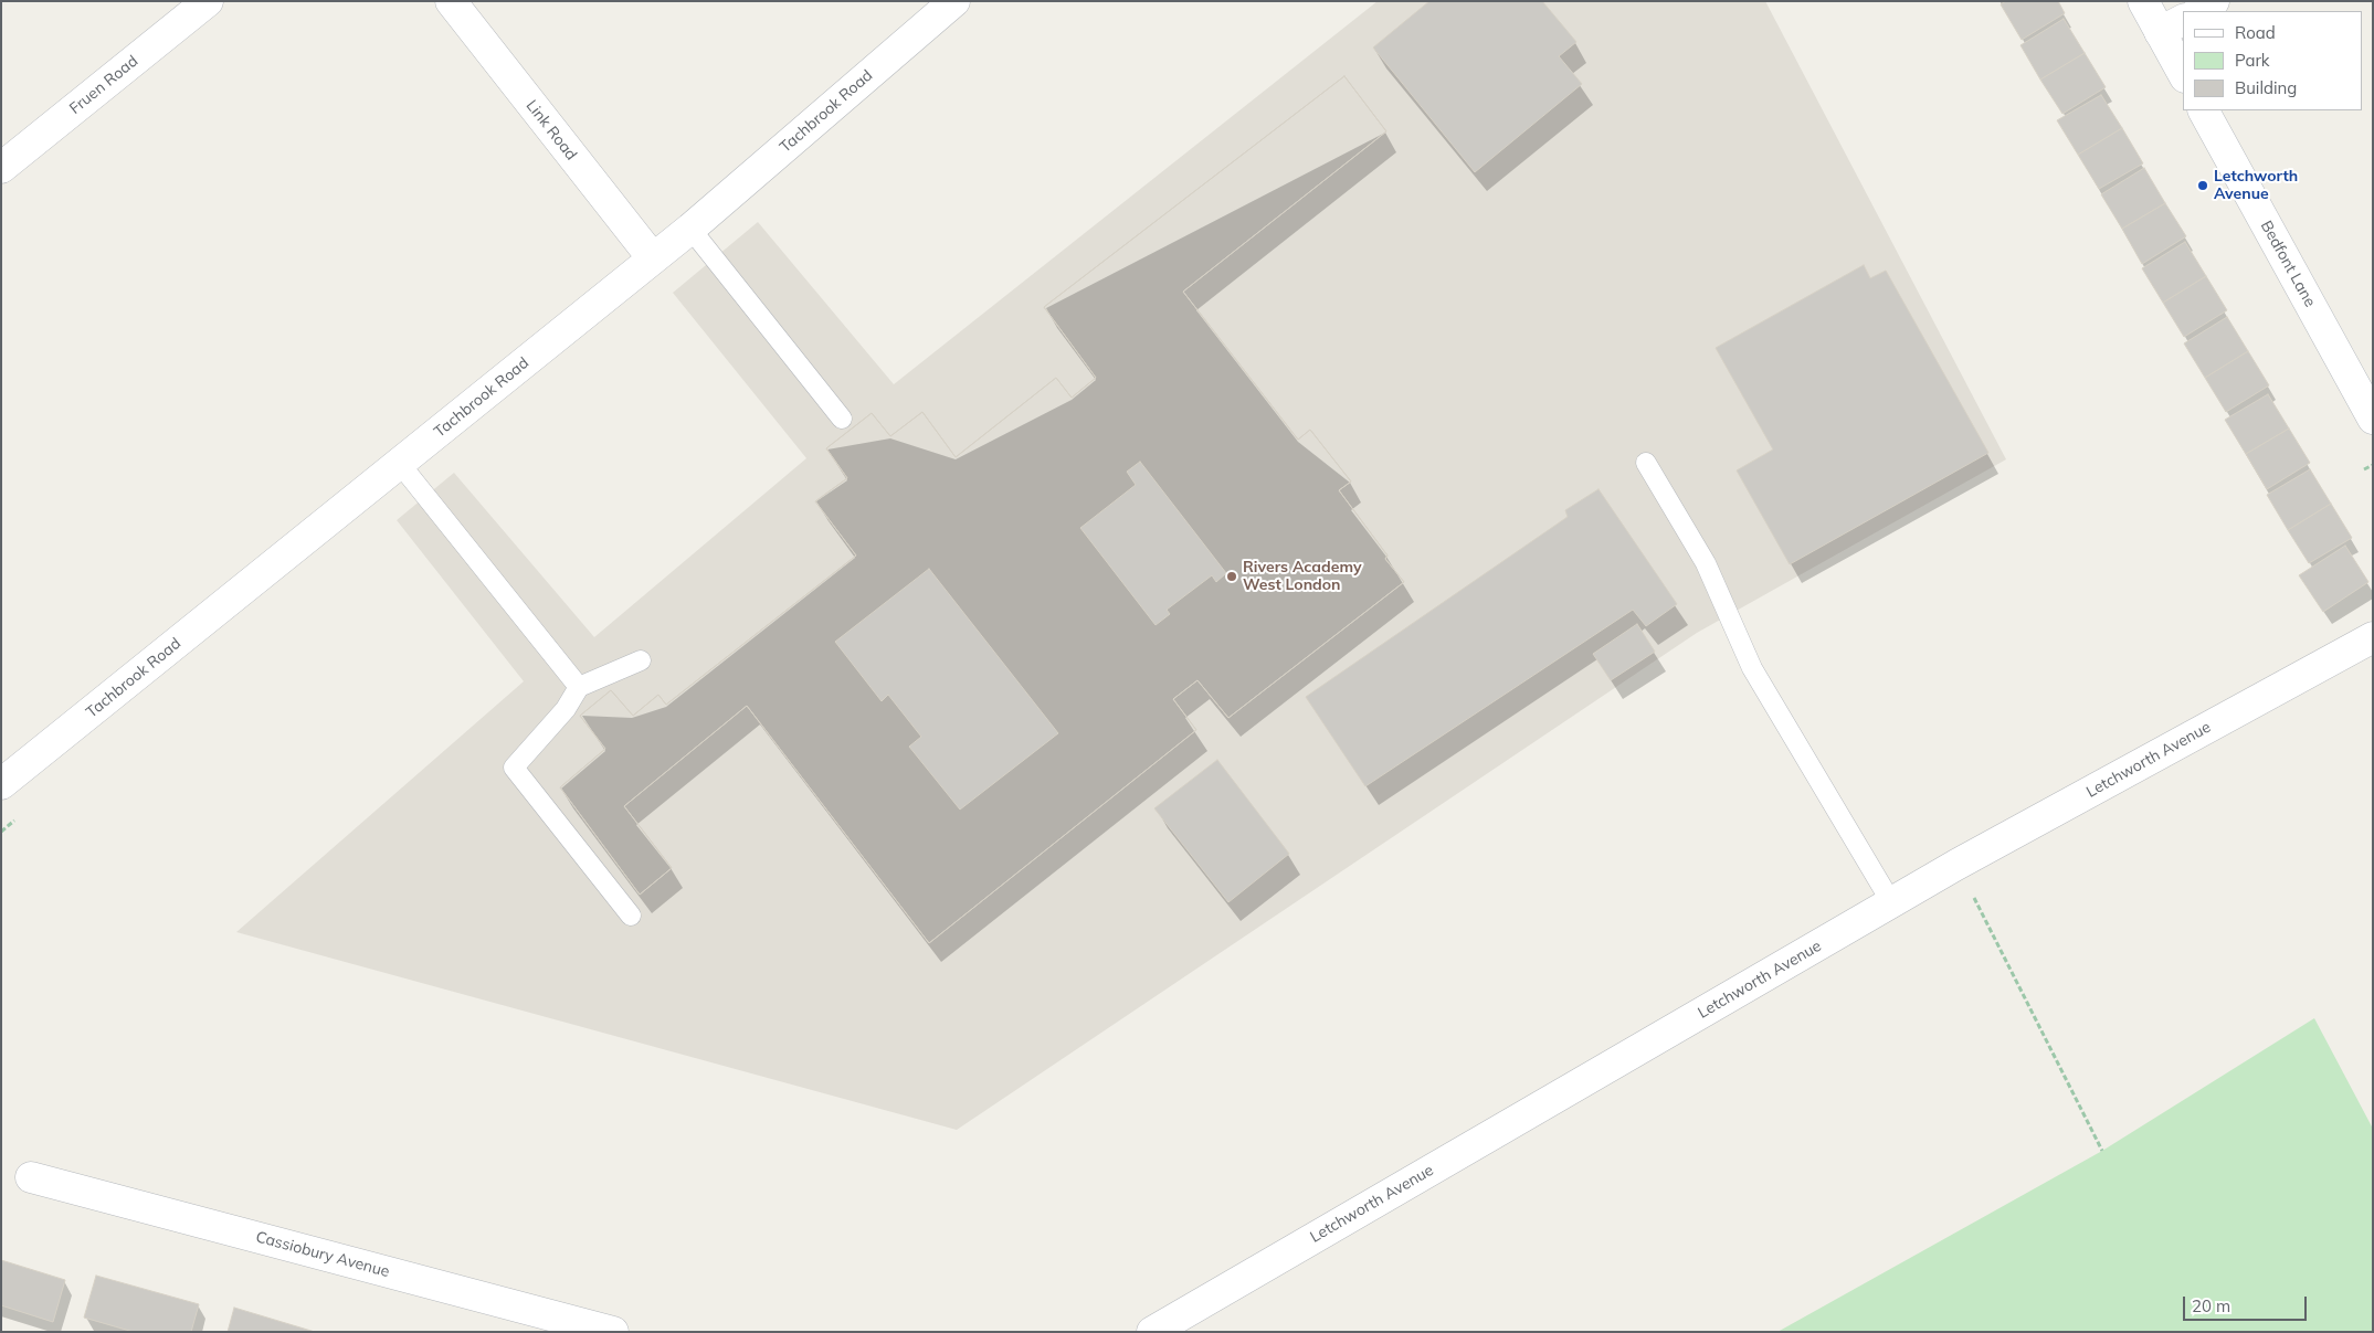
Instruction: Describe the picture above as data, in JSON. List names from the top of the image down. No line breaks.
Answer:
{"streets":{"street":["Fruen Road","Tachbrook Road","Link Road","Bedfont Lane","Letchworth Avenue","Cassiobury Avenue"]},"crossings":[["Tachbrook Road","Link Road"]],"places":["Letchworth Avenue","Rivers Academy West London"],"legend":["Road","Park","Building"],"scale_bar":"20 m"}
